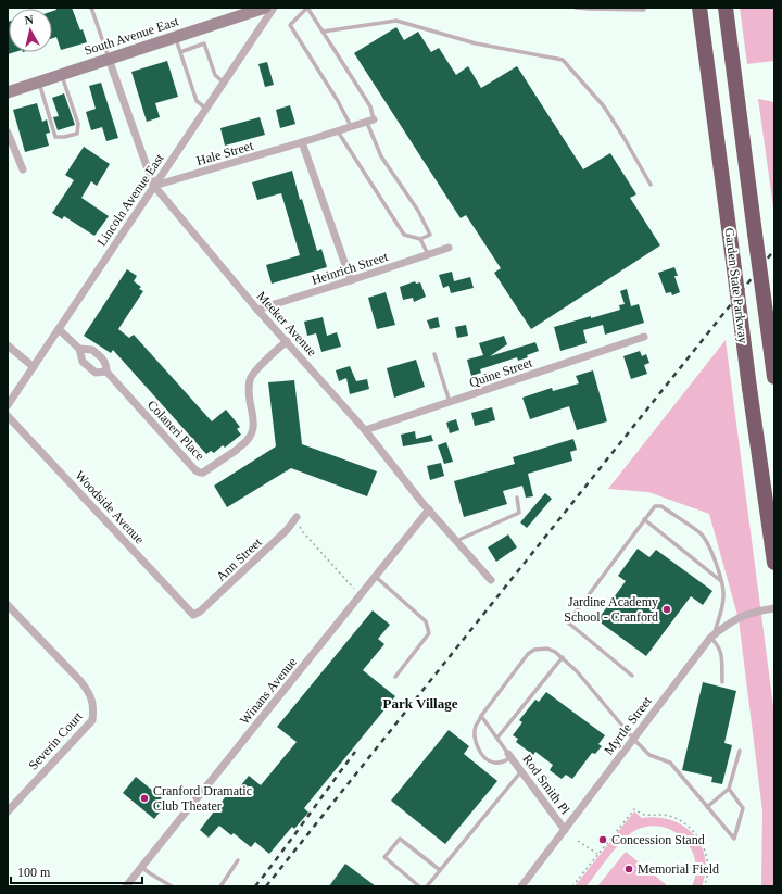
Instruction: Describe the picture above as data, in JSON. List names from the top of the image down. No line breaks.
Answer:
{"streets":{"highway":["Garden State Parkway"],"main road":["South Avenue East"],"street":["Hale Street","Lincoln Avenue East","Heinrich Street","Meeker Avenue","Quine Street","Colaneri Place","Woodside Avenue","Ann Street","Winans Avenue","Myrtle Street","Severin Court","Rod Smith Pl"]},"crossings":[["South Avenue East","Meeker Avenue"],["Hale Street","Lincoln Avenue East"],["Hale Street","Meeker Avenue"],["Lincoln Avenue East","Meeker Avenue"],["Lincoln Avenue East","Colaneri Place"],["Heinrich Street","Meeker Avenue"],["Meeker Avenue","Quine Street"],["Meeker Avenue","Colaneri Place"],["Meeker Avenue","Winans Avenue"],["Woodside Avenue","Ann Street"],["Myrtle Street","Rod Smith Pl"]],"districts":["Park Village"],"places":["Jardine Academy School - Cranford","Cranford Dramatic Club Theater","Concession Stand","Memorial Field"],"scale_bar":"100 m","north":"top"}
